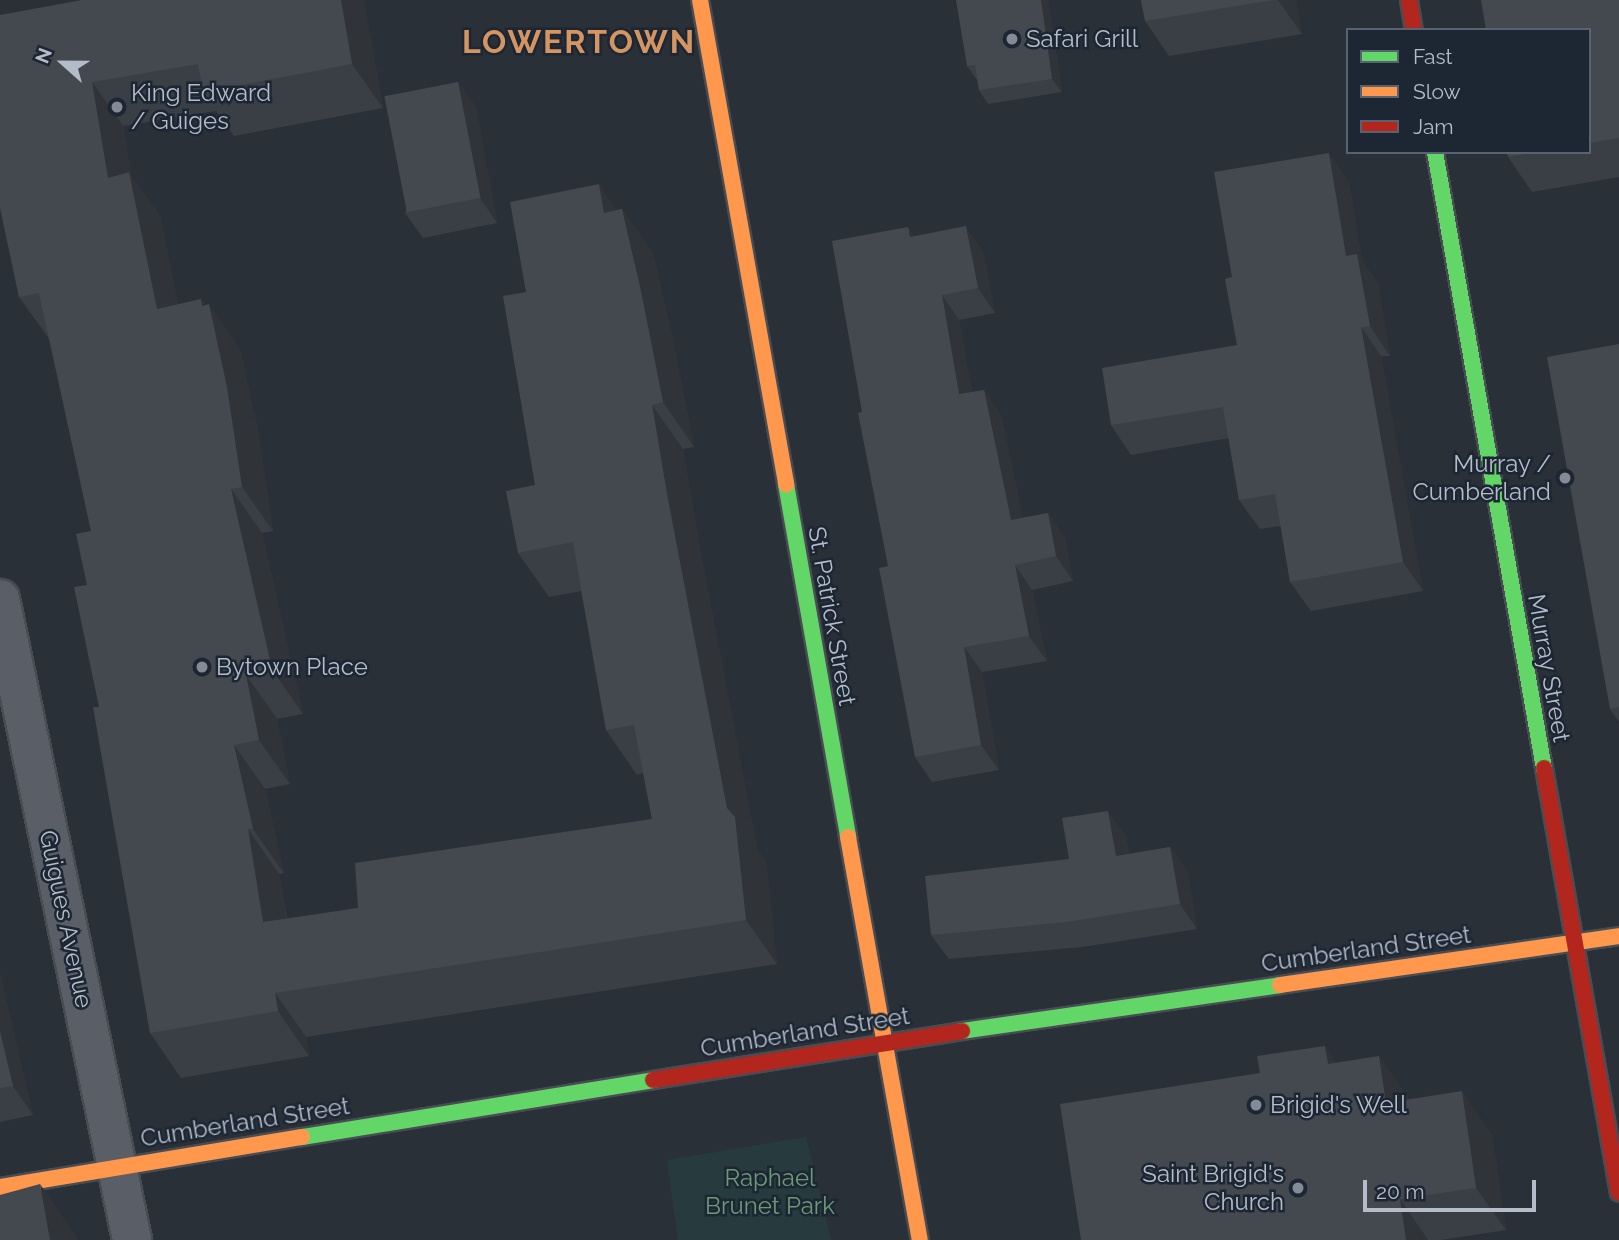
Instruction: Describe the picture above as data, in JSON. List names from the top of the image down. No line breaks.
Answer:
{"streets":{"main road":["St. Patrick Street","Murray Street","Cumberland Street"],"street":["Guigues Avenue"]},"crossings":[["St. Patrick Street","Cumberland Street"],["Murray Street","Cumberland Street"],["Guigues Avenue","Cumberland Street"]],"districts":["LOWERTOWN"],"parks":["Raphael Brunet Park"],"places":["Safari Grill","King Edward / Guiges","Murray / Cumberland","Bytown Place","Brigid's Well","Saint Brigid's Church"],"legend":["Fast","Slow","Jam"],"scale_bar":"20 m","north":"left"}
